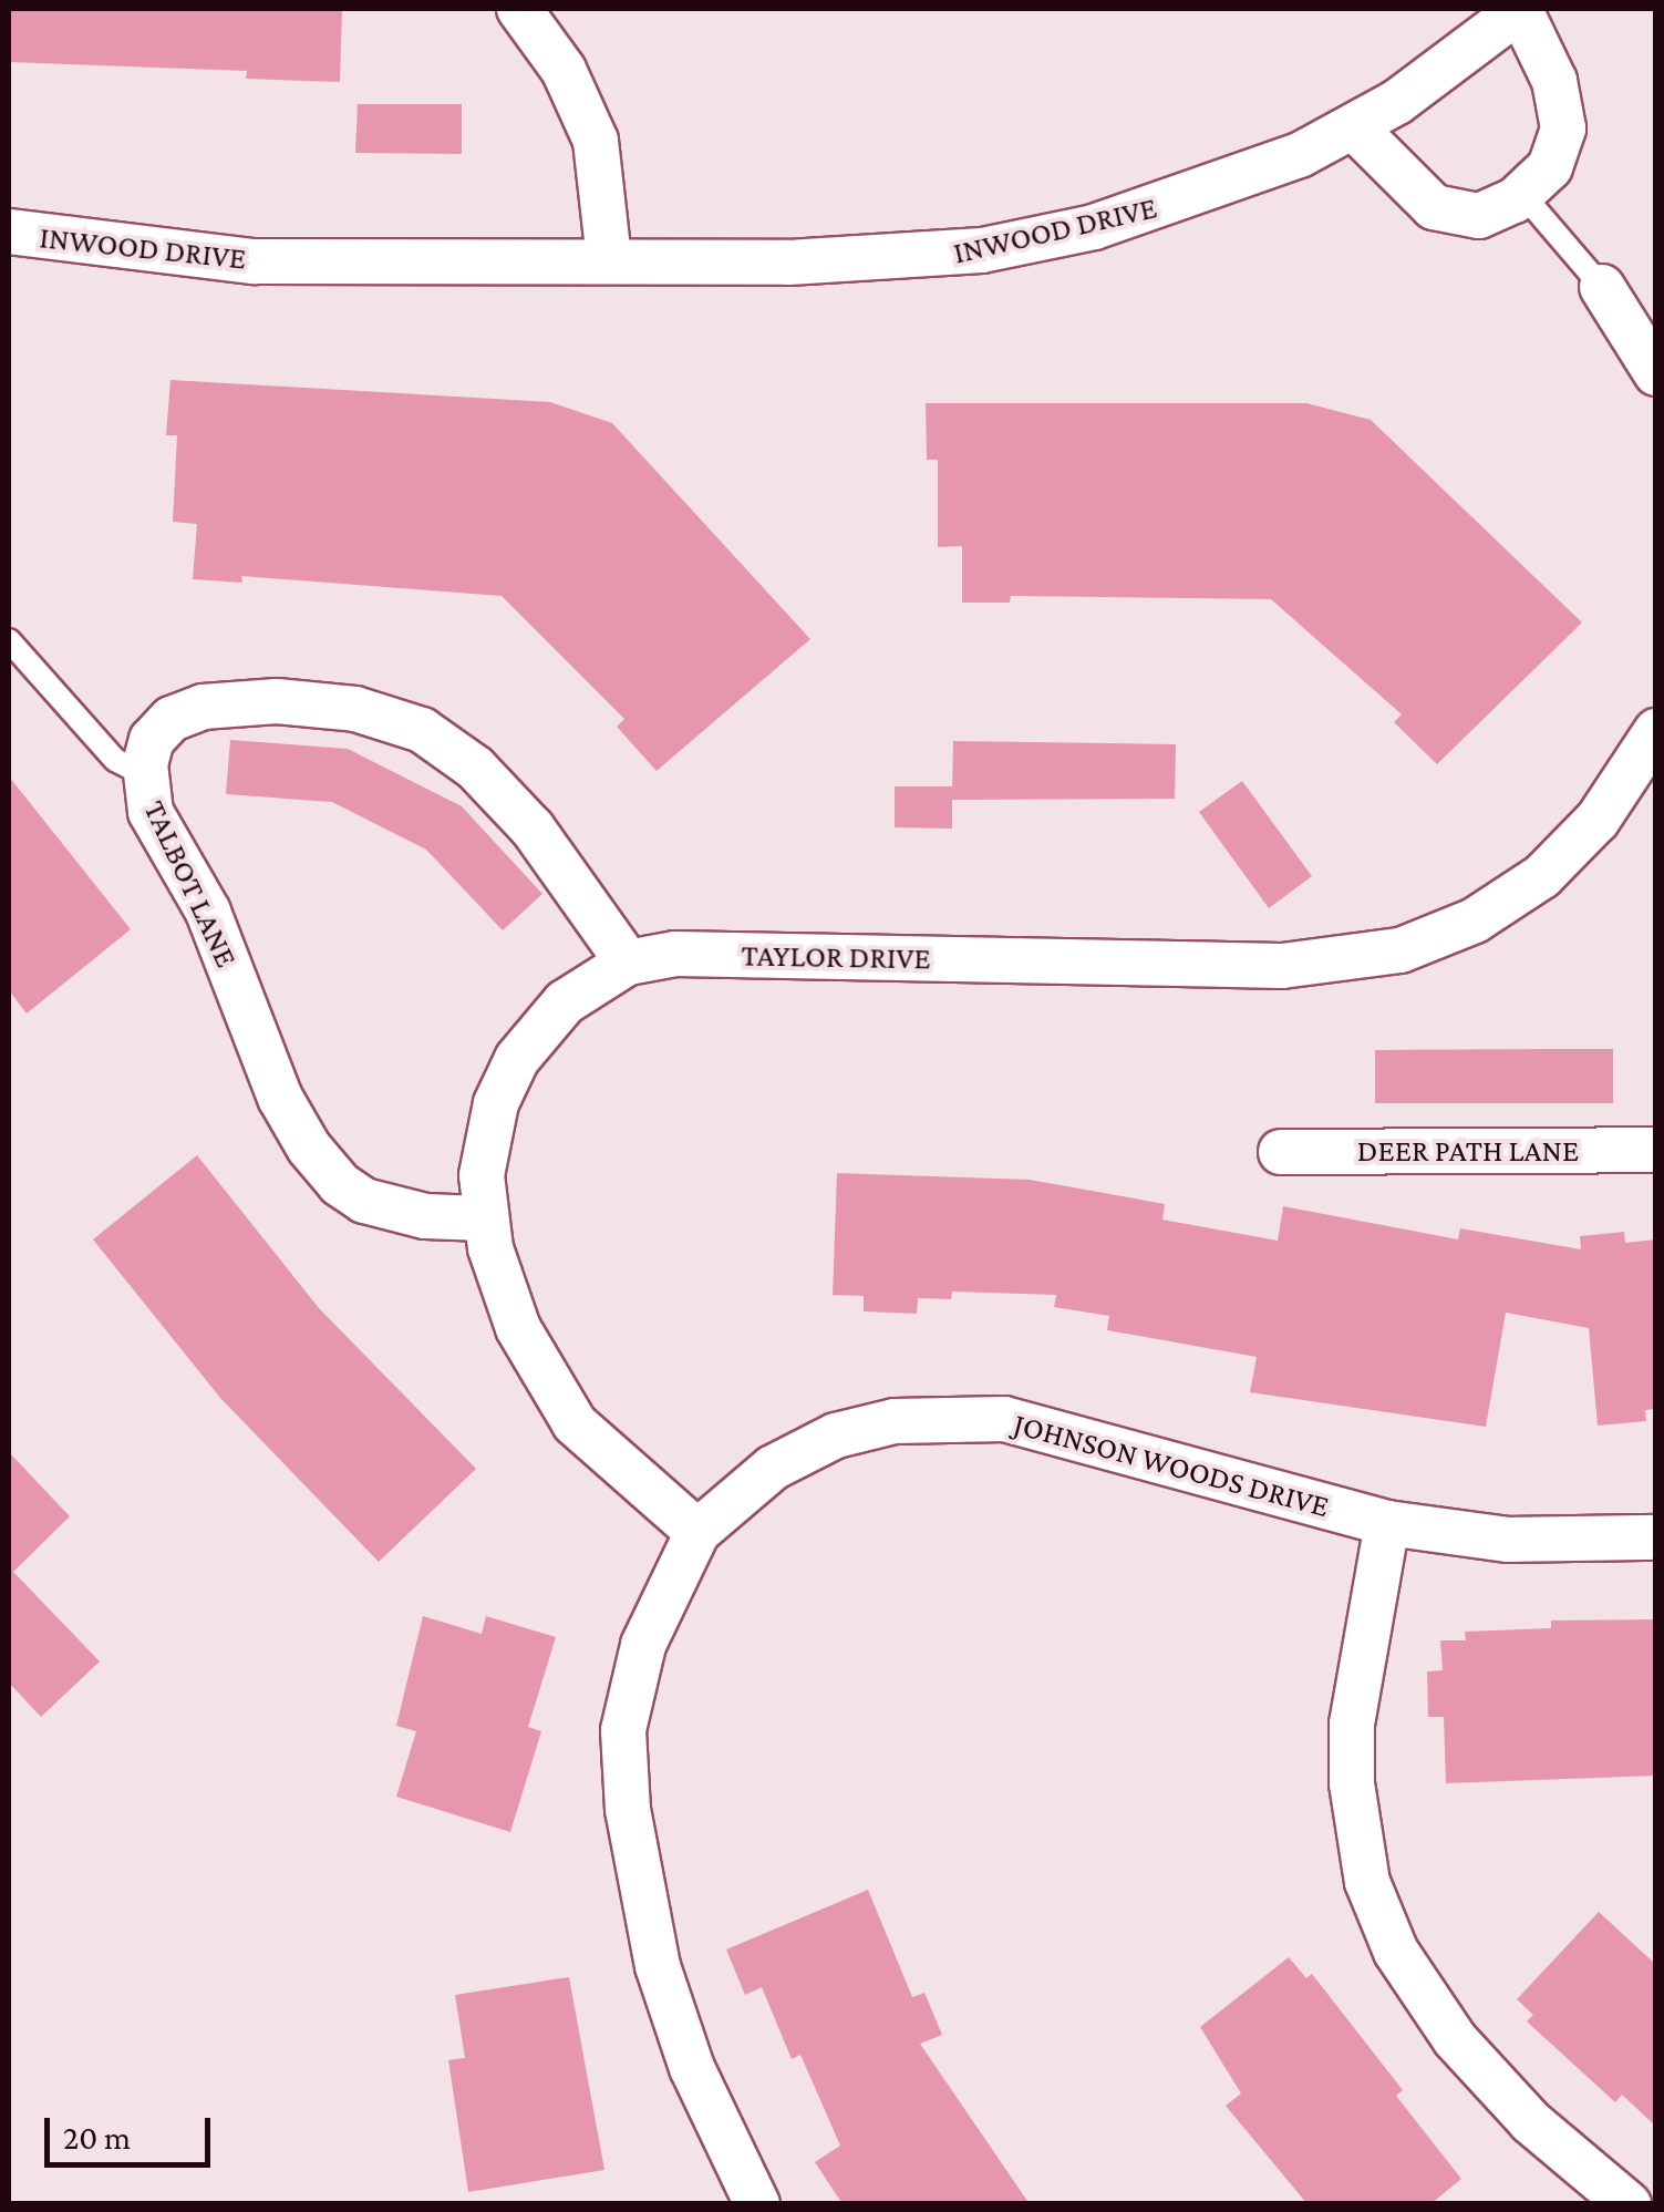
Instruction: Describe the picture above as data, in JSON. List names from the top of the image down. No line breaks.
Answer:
{"streets":{"street":["INWOOD DRIVE","TALBOT LANE","TAYLOR DRIVE","DEER PATH LANE","JOHNSON WOODS DRIVE"]},"crossings":[["TALBOT LANE","TAYLOR DRIVE"],["TAYLOR DRIVE","JOHNSON WOODS DRIVE"]],"scale_bar":"20 m"}
